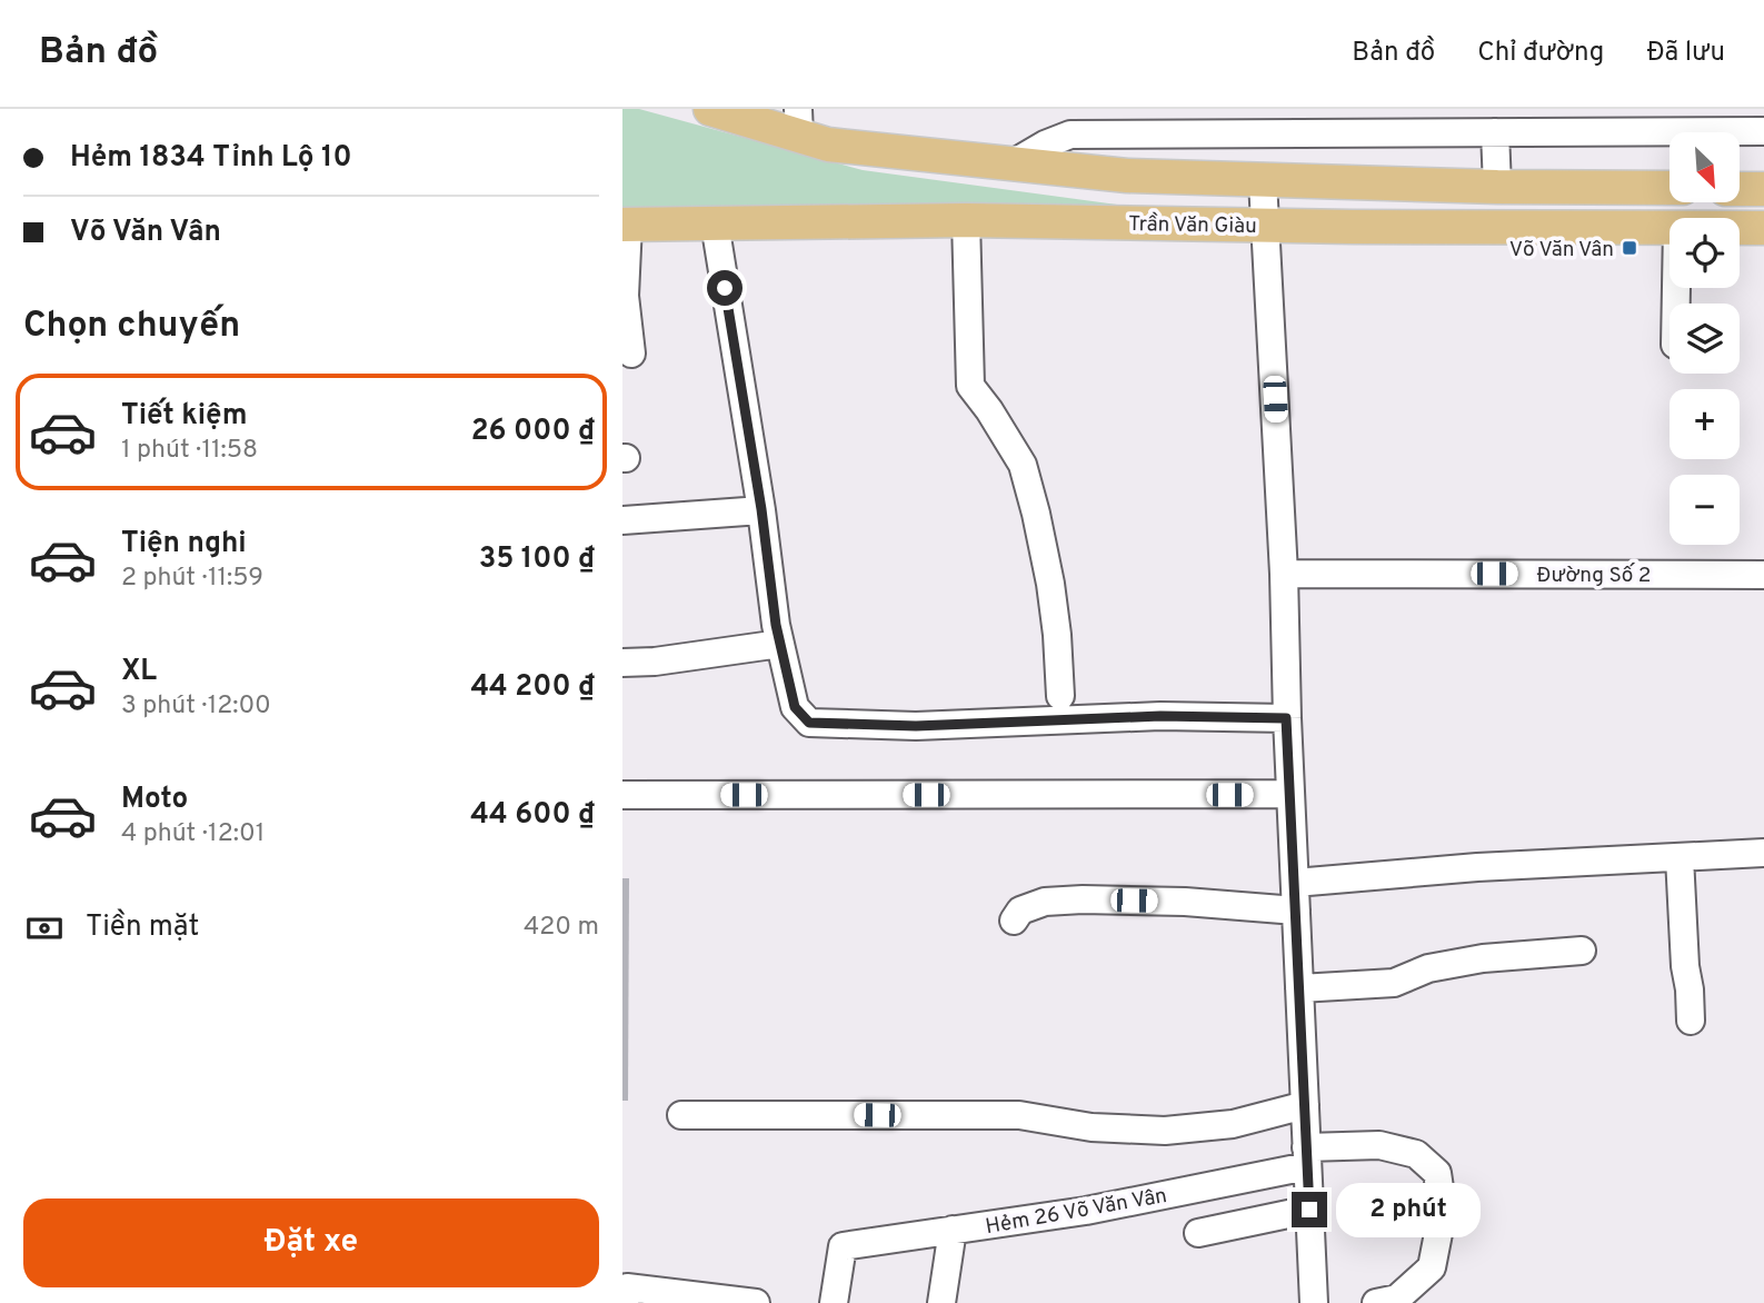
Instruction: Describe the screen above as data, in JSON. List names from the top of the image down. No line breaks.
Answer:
{"streets":{"main road":["Trần Văn Giàu"],"street":["Đường Số 2","Hẻm 26 Võ Văn Vân"]},"places":{"transit":["Võ Văn Vân"]},"north":"bottom right","page":{"header":"Bản đồ","nav":["Bản đồ","Chỉ đường","Đã lưu"],"banner":["Hẻm 1834 Tỉnh Lộ 10","Võ Văn Vân"],"map_buttons":["+","−"],"heading":"Chọn chuyến","list":[{"name":"Tiết kiệm","note":"1 phút · 11:58","value":"26 000 ₫"},{"name":"Tiện nghi","note":"2 phút · 11:59","value":"35 100 ₫"},{"name":"XL","note":"3 phút · 12:00","value":"44 200 ₫"},{"name":"Moto","note":"4 phút · 12:01","value":"44 600 ₫"}],"pay":["Tiền mặt","420 m"],"buttons":"Đặt xe","bubble":"2 phút"}}
